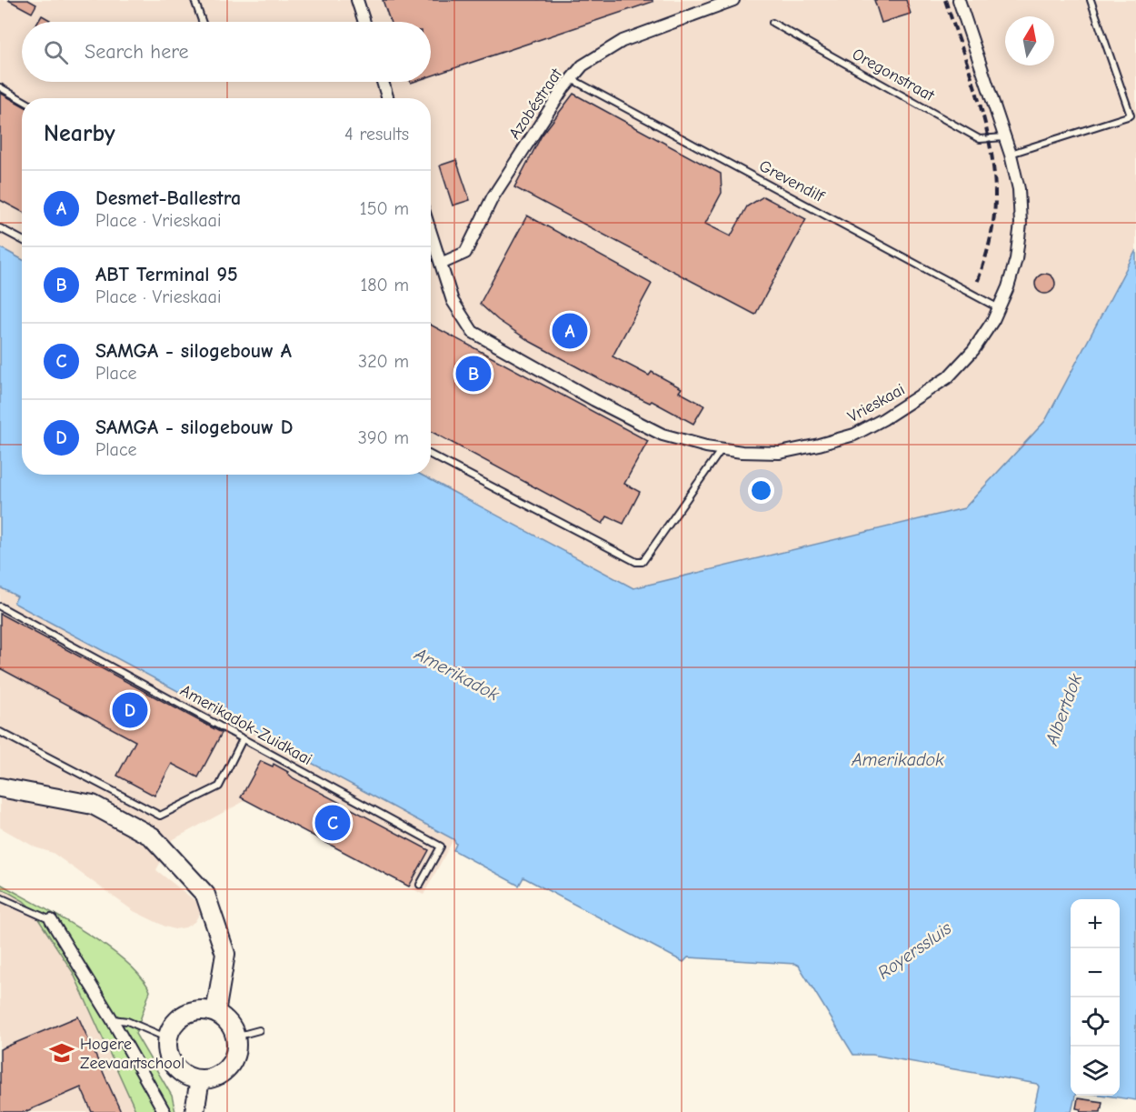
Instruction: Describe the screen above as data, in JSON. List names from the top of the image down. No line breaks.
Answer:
{"streets":{"street":["Azobéstraat","Vrieskaai"],"lane":["Oregonstraat","Grevendilf","Amerikadok-Zuidkaai"]},"crossings":[["Oregonstraat","Vrieskaai"],["Azobéstraat","Grevendilf"],["Azobéstraat","Vrieskaai"],["Grevendilf","Vrieskaai"]],"water":["Amerikadok","Albertdok","Royerssluis"],"places":{"school or university":["Hogere Zeevaartschool"]},"north":"top","page":{"search":"Search here","heading":["Nearby","4 results"],"list":[{"mark":"A","name":"Desmet-Ballestra","note":"Place · Vrieskaai","value":"150 m"},{"mark":"B","name":"ABT Terminal 95","note":"Place · Vrieskaai","value":"180 m"},{"mark":"C","name":"SAMGA - silogebouw A","note":"Place","value":"320 m"},{"mark":"D","name":"SAMGA - silogebouw D","note":"Place","value":"390 m"}],"pins":["A","B","D","C"],"map_buttons":["+","−"]}}
